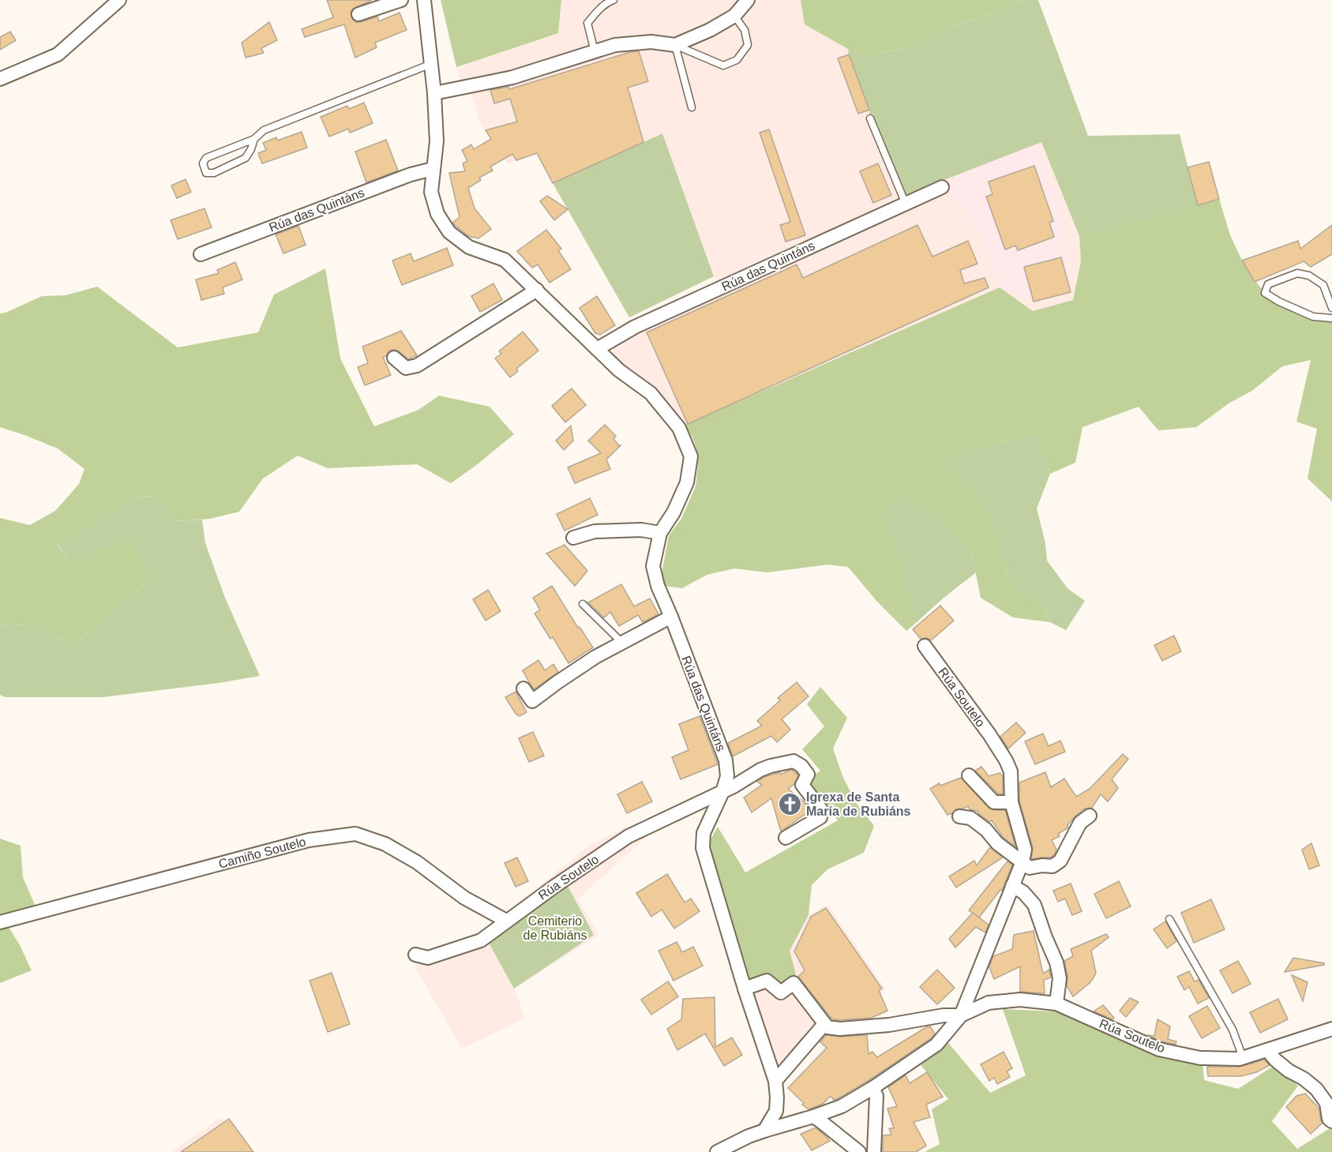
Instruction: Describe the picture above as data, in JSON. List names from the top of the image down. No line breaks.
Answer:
{"streets":{"street":["Rúa das Quintáns","Rúa Soutelo","Camiño Soutelo"]},"crossings":[["Rúa das Quintáns","Rúa Soutelo"],["Rúa Soutelo","Camiño Soutelo"]],"parks":["Cemiterio de Rubiáns"],"places":{"church":["Igrexa de Santa María de Rubiáns"]}}
